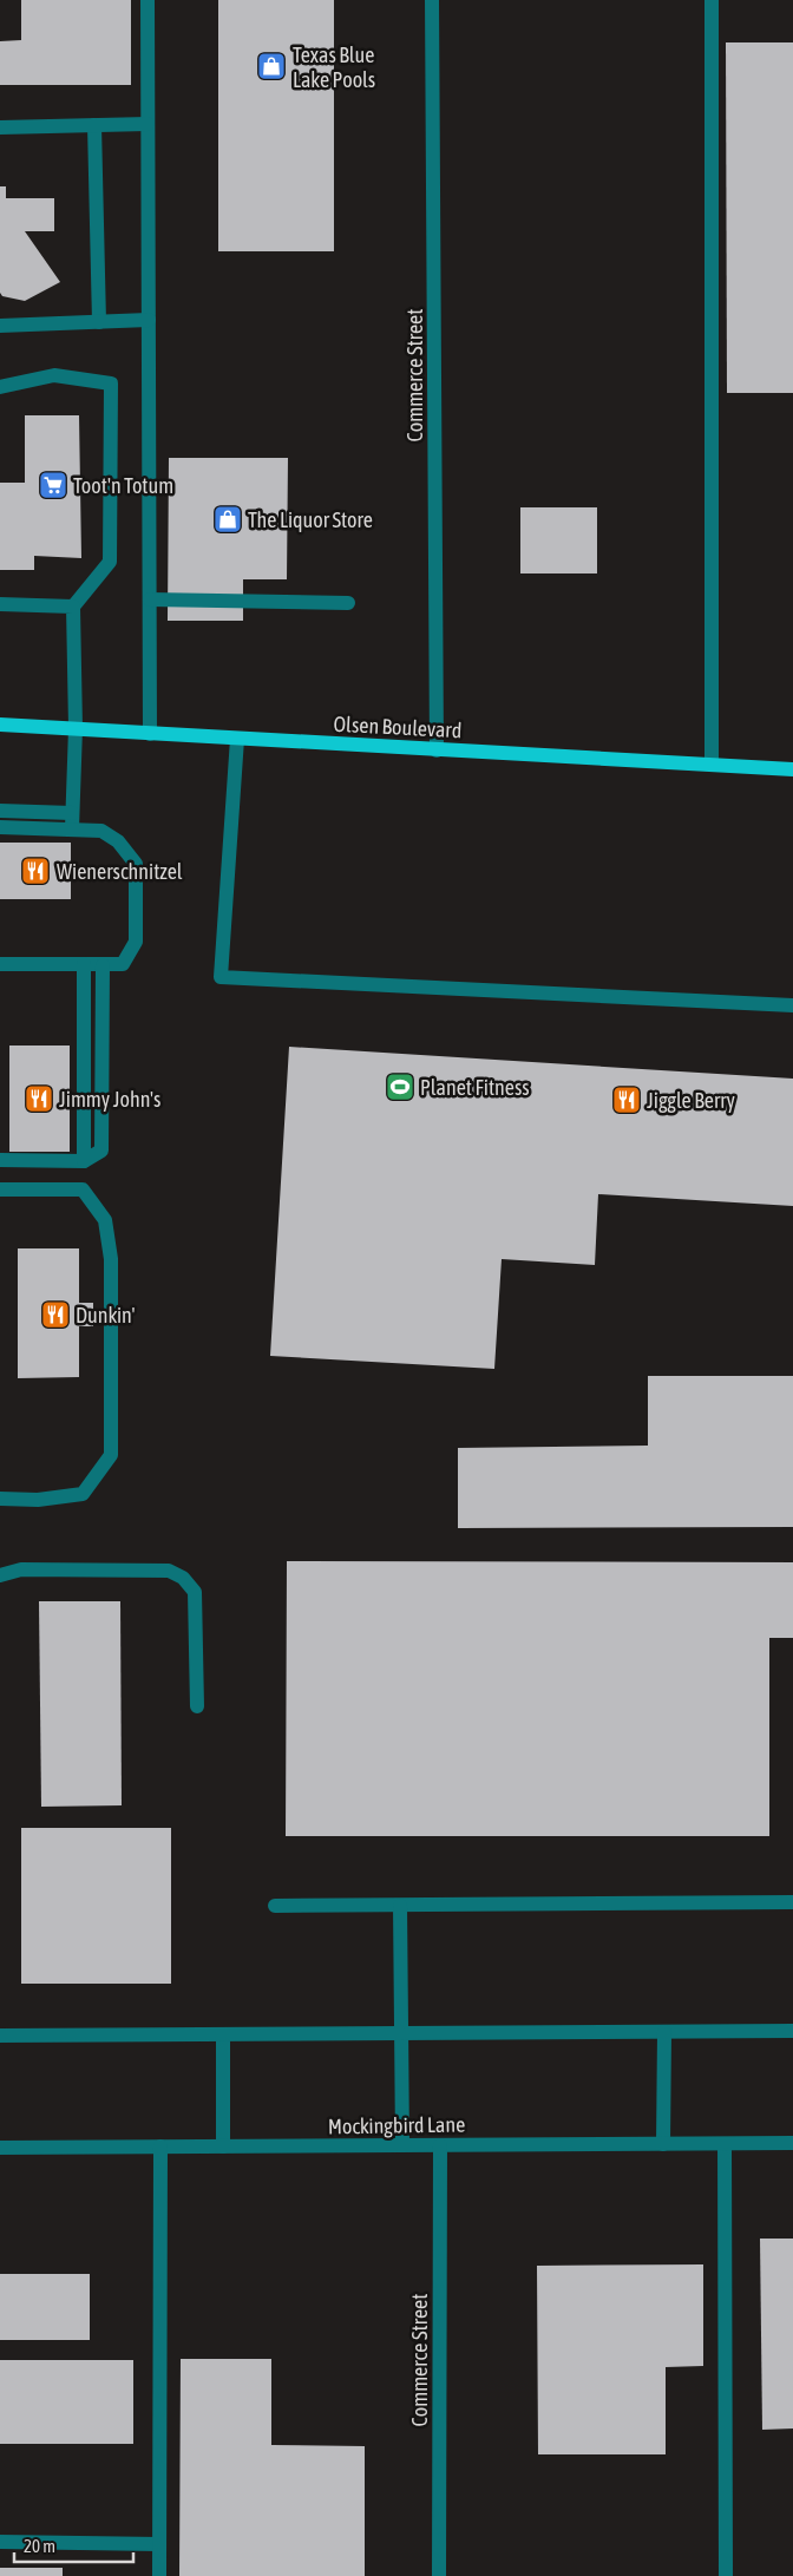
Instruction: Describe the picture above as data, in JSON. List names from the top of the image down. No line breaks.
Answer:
{"streets":{"main road":["Olsen Boulevard"],"street":["Commerce Street","Mockingbird Lane"]},"crossings":[["Commerce Street","Olsen Boulevard"],["Commerce Street","Mockingbird Lane"]],"places":{"shop":["Texas Blue Lake Pools","The Liquor Store"],"supermarket":["Toot'n Totum"],"restaurant":["Wienerschnitzel","Jimmy John's","Jiggle Berry","Dunkin'"],"sports":["Planet Fitness"]},"scale_bar":"20 m"}
